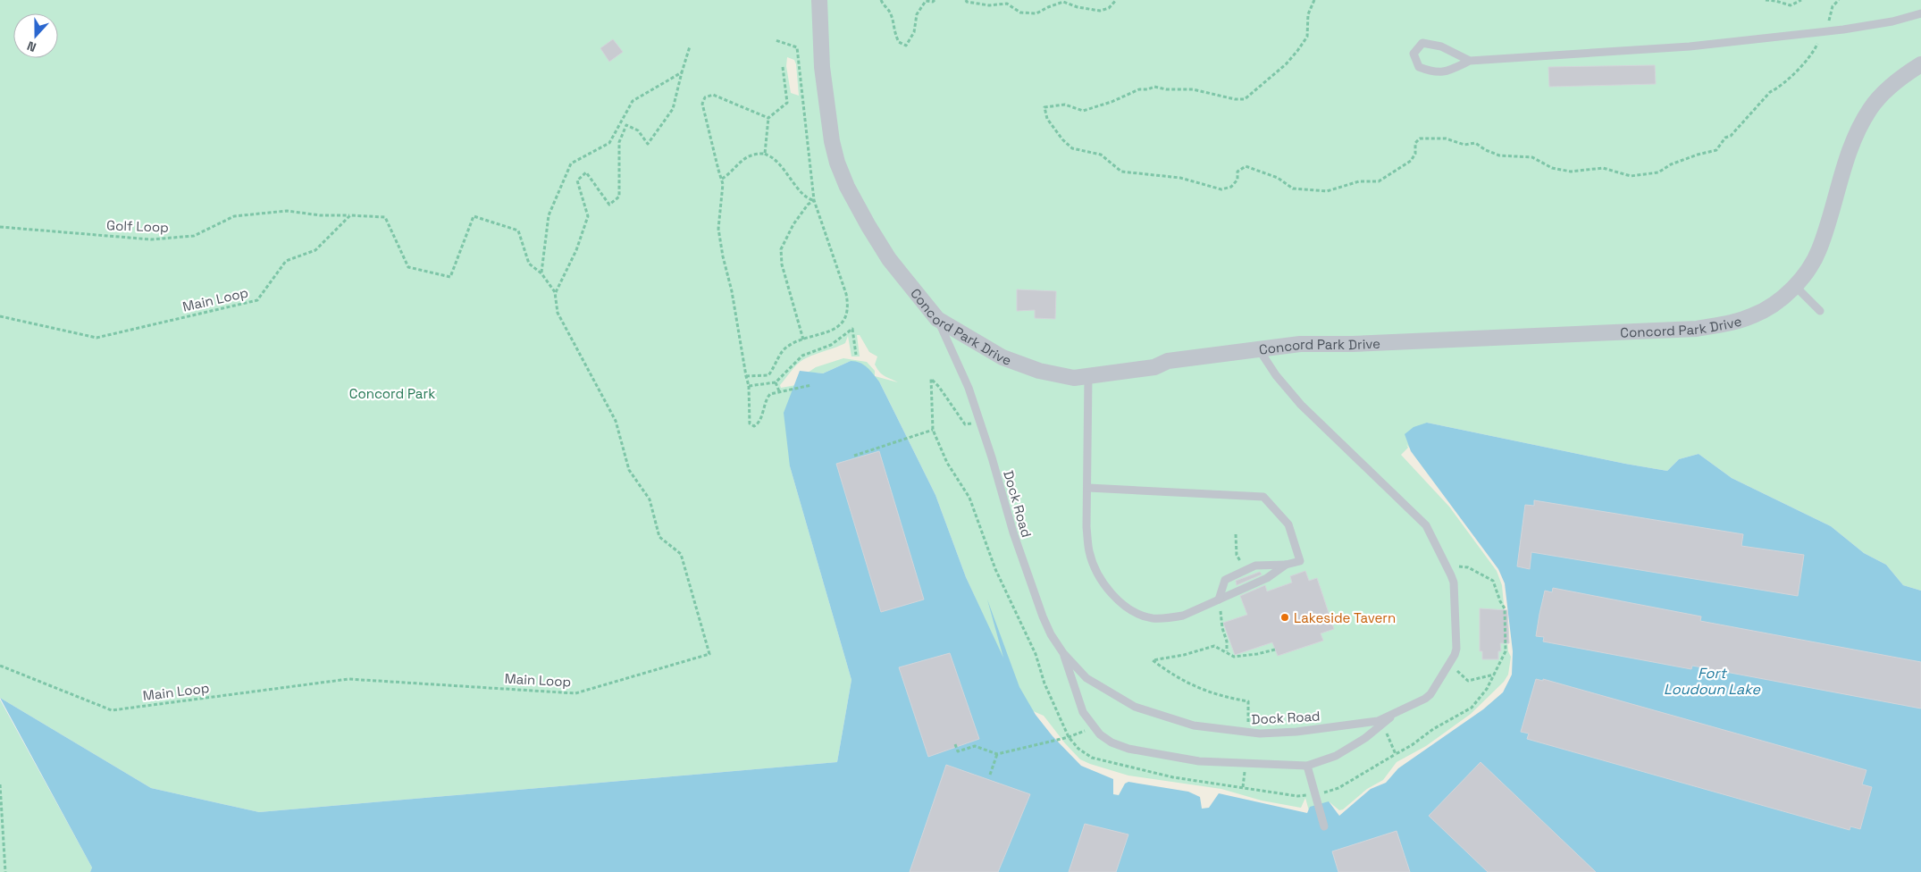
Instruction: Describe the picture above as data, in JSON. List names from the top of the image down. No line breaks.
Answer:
{"streets":{"street":["Concord Park Drive"],"lane":["Dock Road"],"path":["Golf Loop","Main Loop"]},"crossings":[["Golf Loop","Main Loop"],["Concord Park Drive","Dock Road"]],"water":["Fort Loudoun Lake"],"parks":["Concord Park"],"places":["Lakeside Tavern"],"north":"bottom"}
